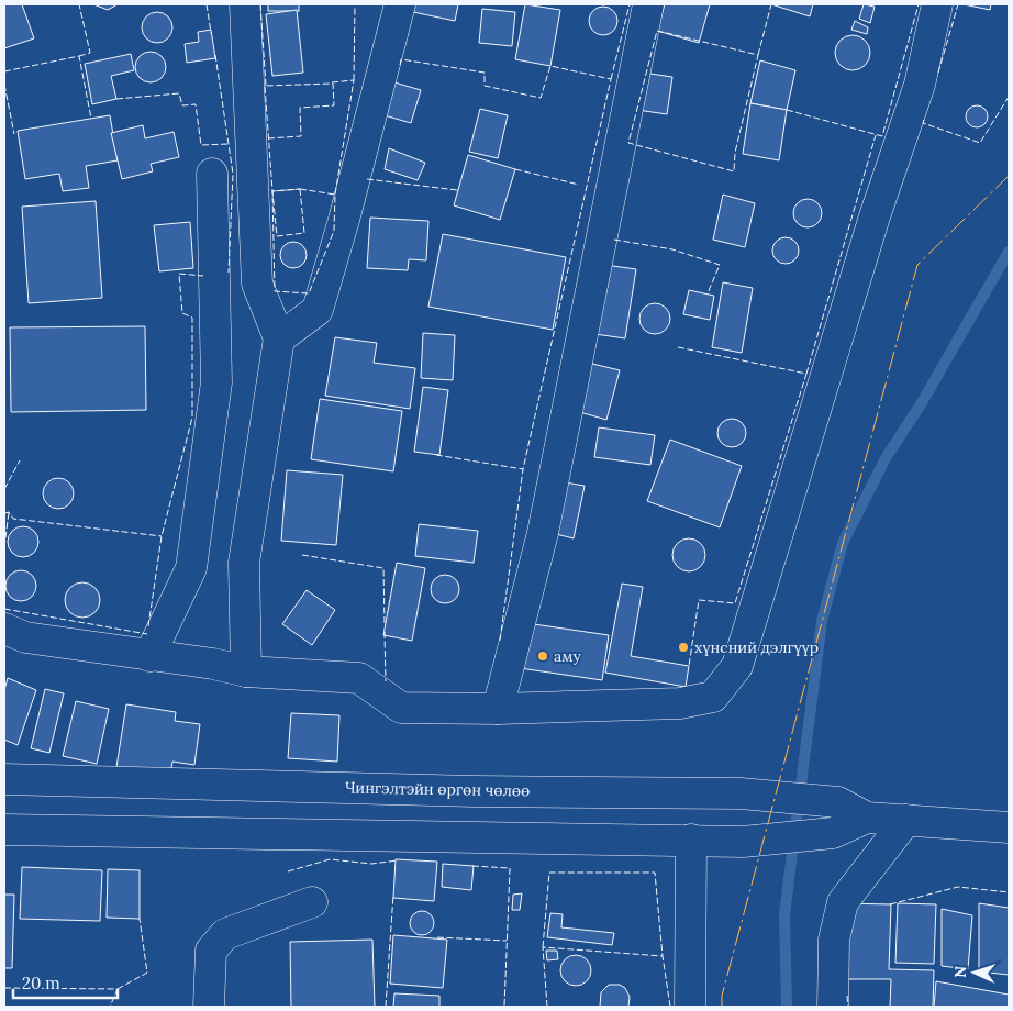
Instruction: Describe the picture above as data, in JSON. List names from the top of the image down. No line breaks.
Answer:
{"streets":{"street":["Чингэлтэйн өргөн чөлөө"]},"places":["хүнсний дэлгүүр","аму"],"scale_bar":"20 m","north":"left"}
